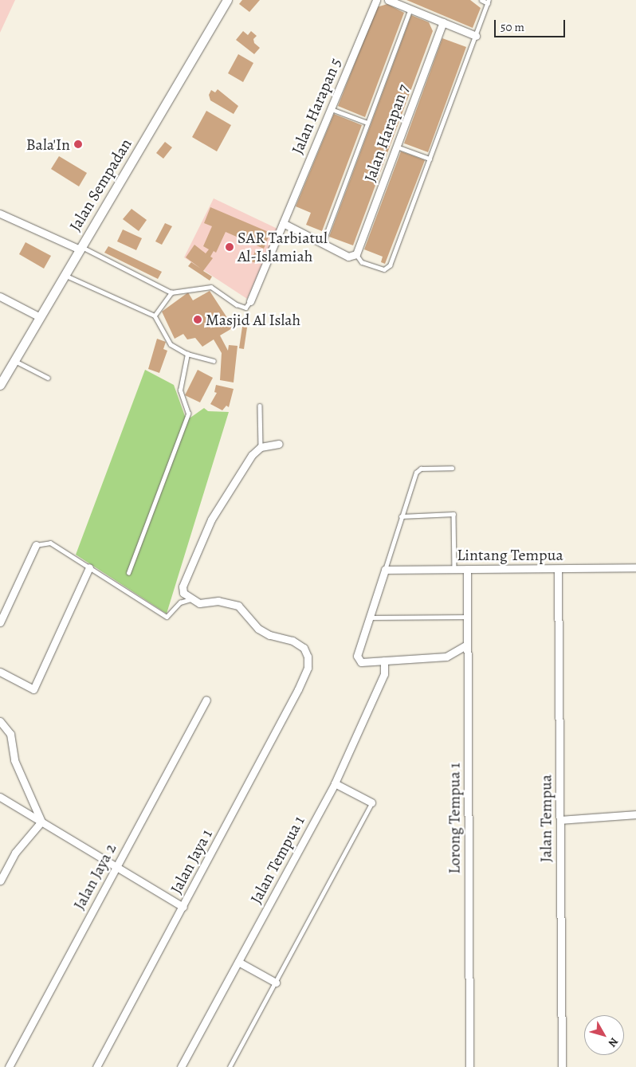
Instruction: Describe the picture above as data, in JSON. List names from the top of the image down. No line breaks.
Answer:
{"streets":{"street":["Jalan Harapan 5","Jalan Harapan 7","Jalan Sempadan","Lintang Tempua","Lorong Tempua 1","Jalan Tempua","Jalan Tempua 1","Jalan Jaya 1","Jalan Jaya 2"]},"crossings":[["Lintang Tempua","Lorong Tempua 1"],["Lintang Tempua","Jalan Tempua"]],"places":["Bala'In","SAR Tarbiatul Al-Islamiah","Masjid Al Islah"],"scale_bar":"50 m","north":"bottom right"}
